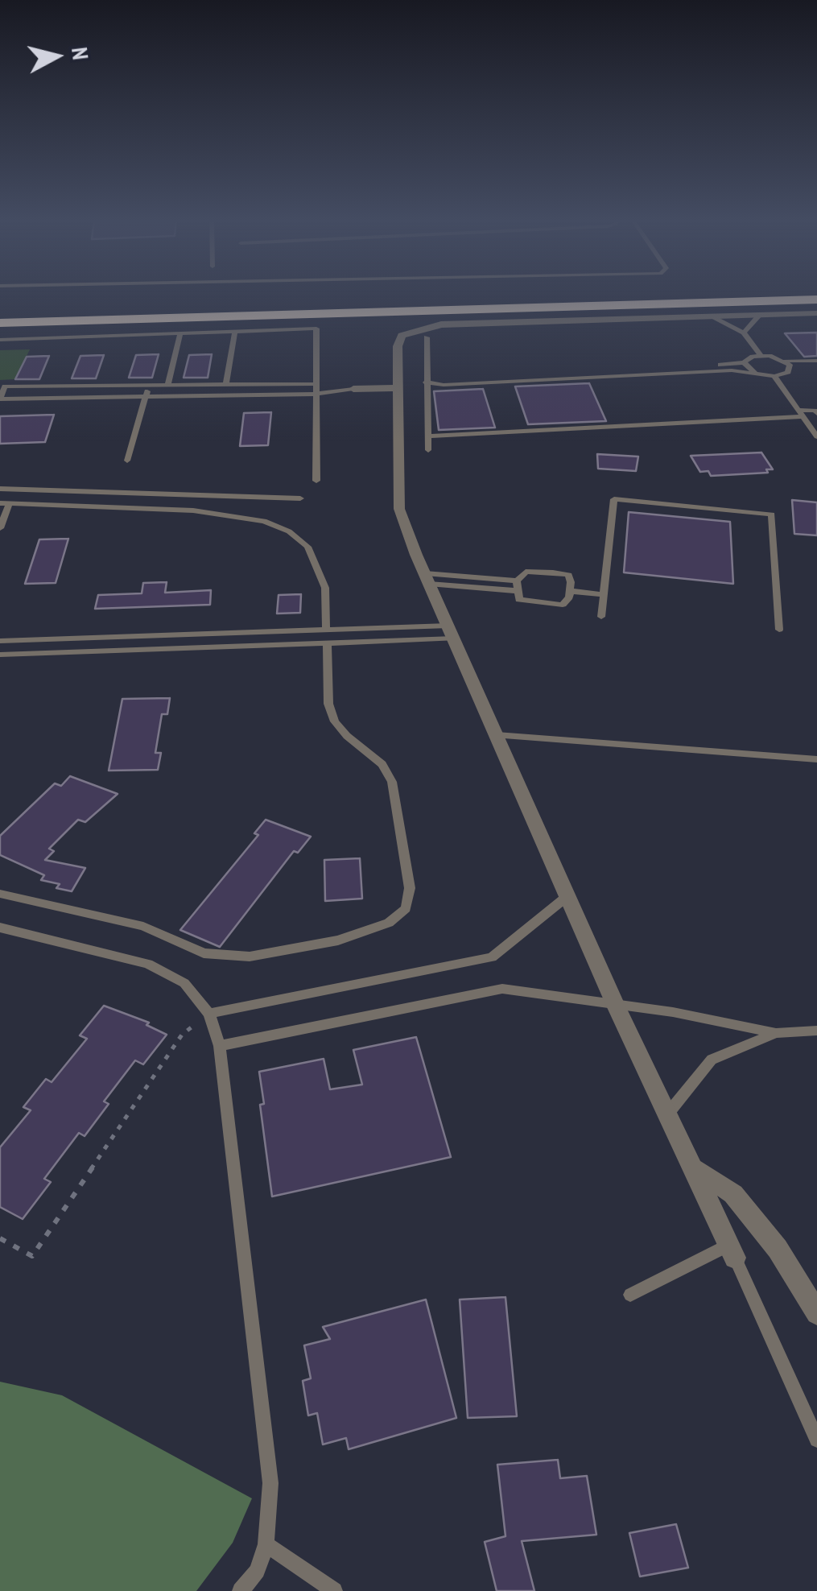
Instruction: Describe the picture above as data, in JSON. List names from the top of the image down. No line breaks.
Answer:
{"north":"right"}
